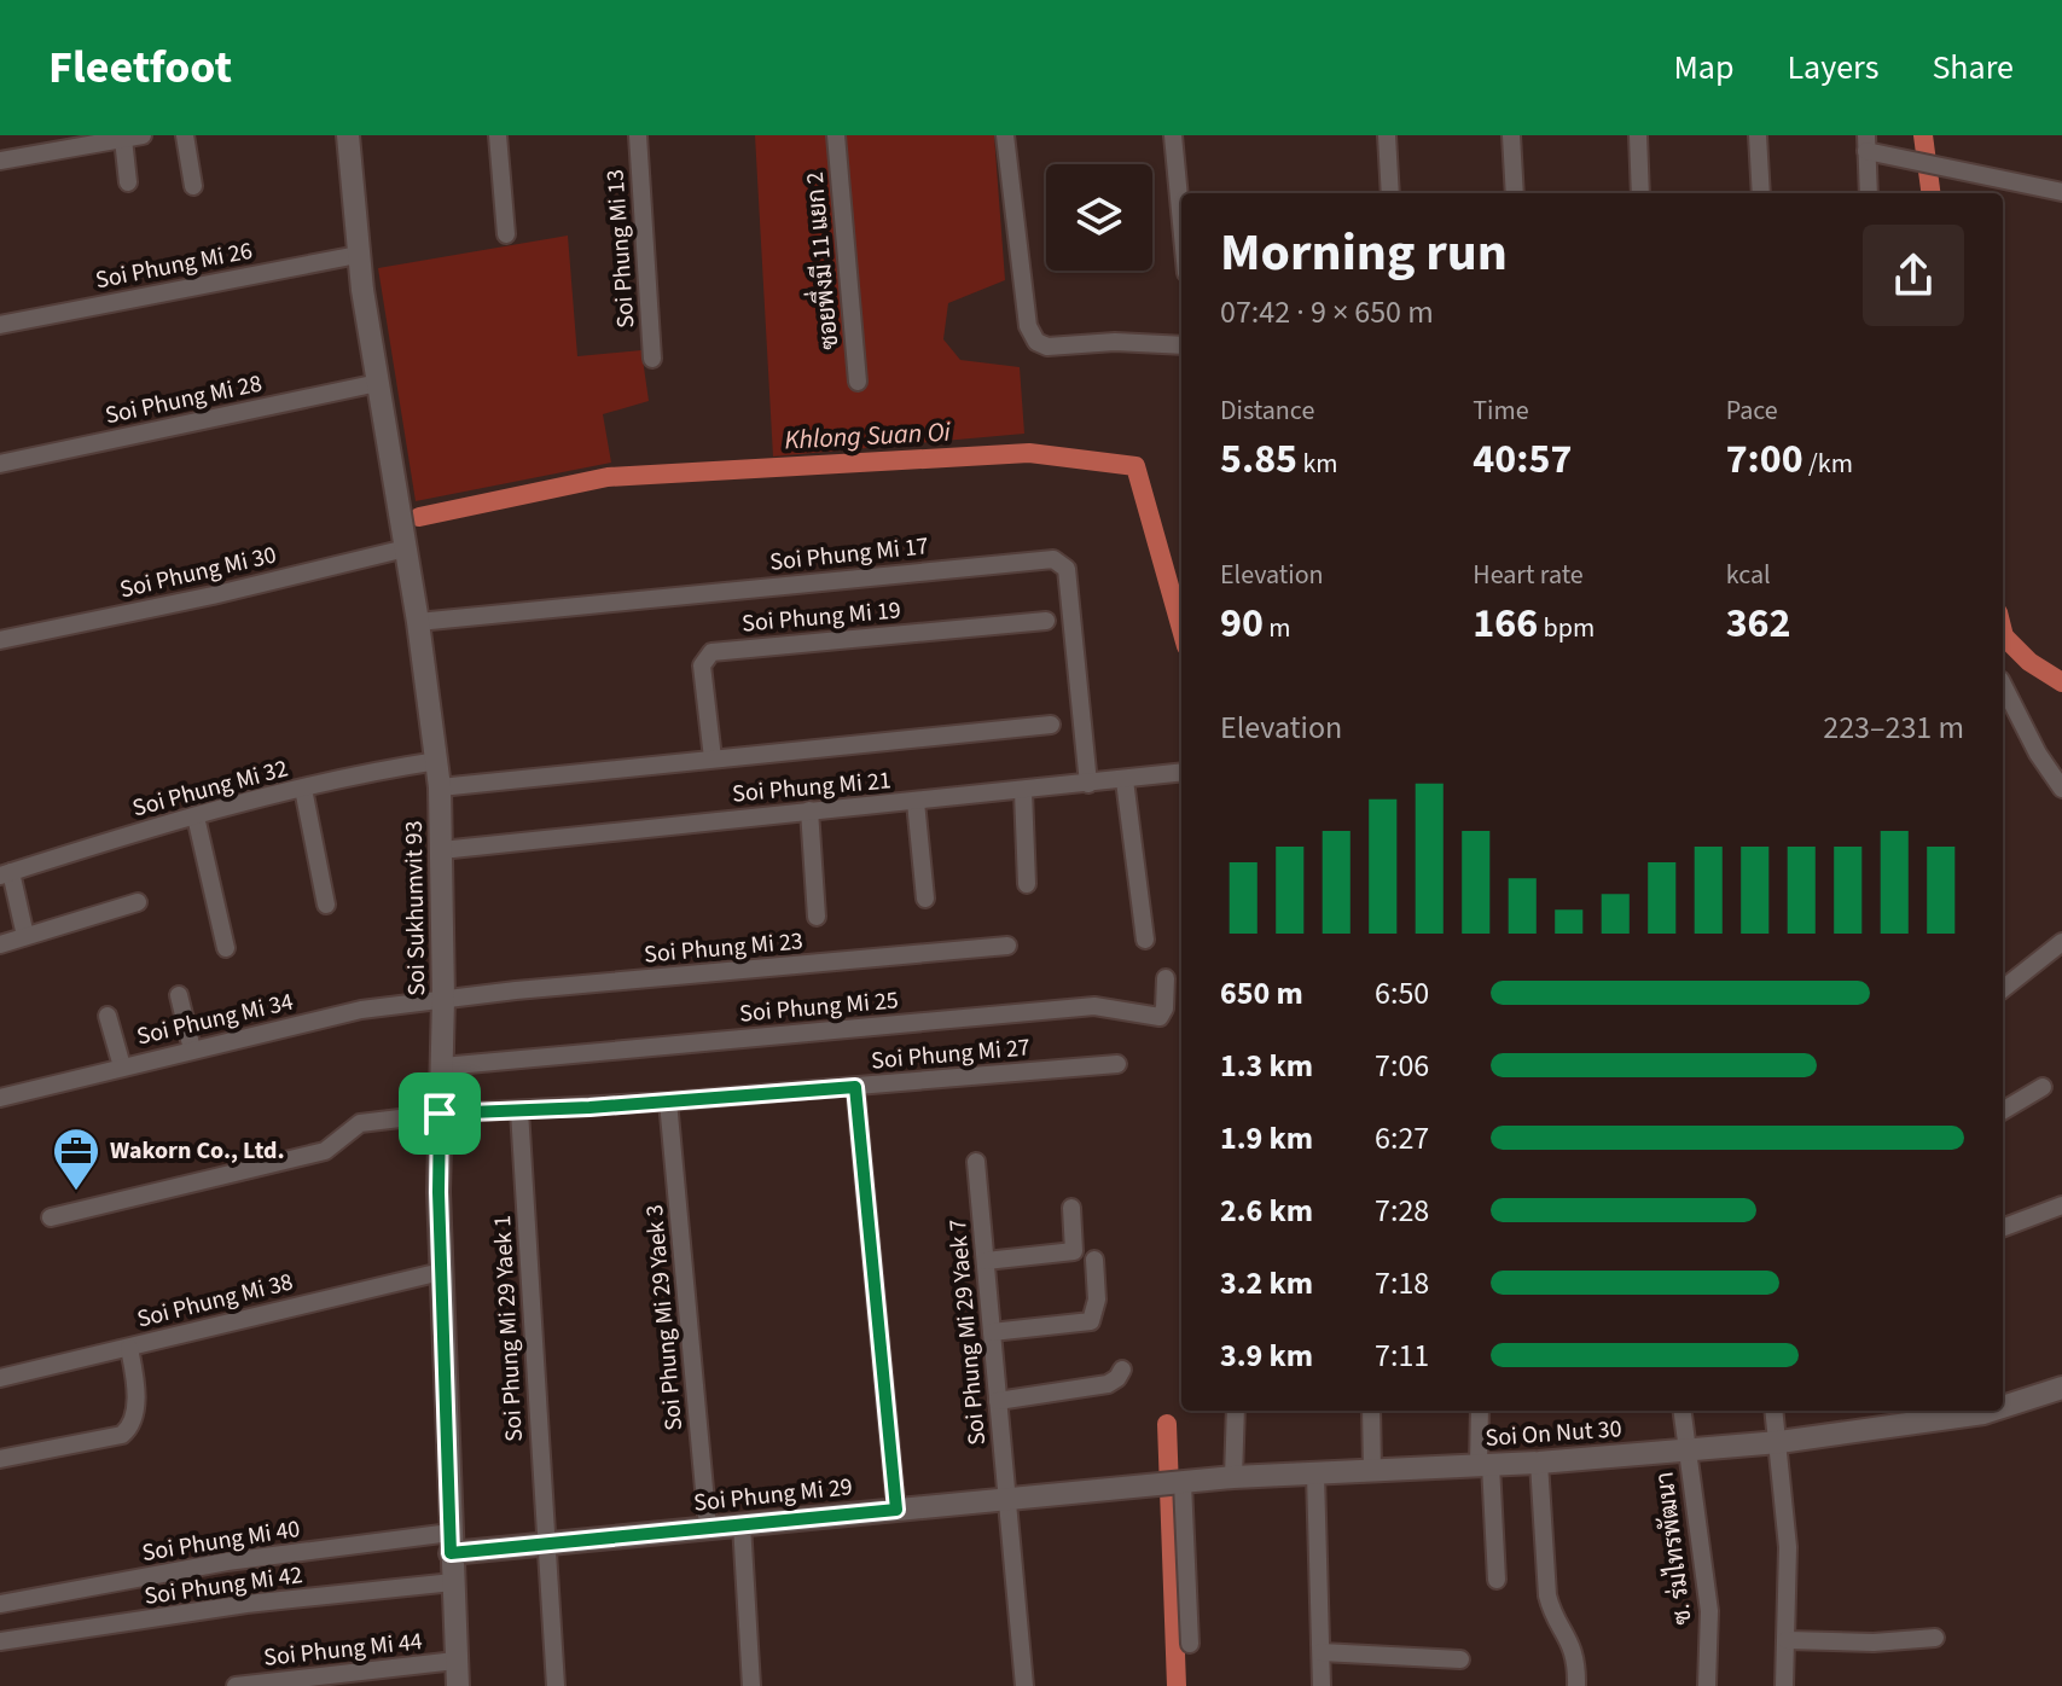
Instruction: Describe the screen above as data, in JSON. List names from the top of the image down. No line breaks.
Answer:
{"streets":{"street":["Soi Phung Mi 13","ซอยพึ่งมี 11 แยก 2","Soi Phung Mi 26","Soi Phung Mi 28","Soi Phung Mi 17","Soi Phung Mi 30","Soi Phung Mi 19","Soi Phung Mi 21","Soi Phung Mi 32","Soi Sukhumvit 93","Soi Phung Mi 23","Soi Phung Mi 25","Soi Phung Mi 34","Soi Phung Mi 27","Soi Phung Mi 38","Soi Phung Mi 29 Yaek 3","Soi Phung Mi 29 Yaek 1","Soi Phung Mi 29 Yaek 7","Soi On Nut 30","Soi Phung Mi 29","Soi Phung Mi 40","ซ. ร่มไทรพัฒนา","Soi Phung Mi 42","Soi Phung Mi 44"]},"crossings":[["Soi Phung Mi 26","Soi Sukhumvit 93"],["Soi Phung Mi 28","Soi Sukhumvit 93"],["Soi Phung Mi 17","Soi Phung Mi 21"],["Soi Phung Mi 17","Soi Sukhumvit 93"],["Soi Phung Mi 30","Soi Sukhumvit 93"],["Soi Phung Mi 21","Soi Sukhumvit 93"],["Soi Phung Mi 32","Soi Sukhumvit 93"],["Soi Sukhumvit 93","Soi Phung Mi 23"],["Soi Sukhumvit 93","Soi Phung Mi 25"],["Soi Sukhumvit 93","Soi Phung Mi 34"],["Soi Sukhumvit 93","Soi Phung Mi 27"],["Soi Sukhumvit 93","Soi Phung Mi 38"],["Soi Sukhumvit 93","Soi Phung Mi 29"],["Soi Sukhumvit 93","Soi Phung Mi 40"],["Soi Sukhumvit 93","Soi Phung Mi 42"],["Soi Sukhumvit 93","Soi Phung Mi 44"],["Soi Phung Mi 23","Soi Phung Mi 34"],["Soi Phung Mi 27","Soi Phung Mi 29 Yaek 3"],["Soi Phung Mi 27","Soi Phung Mi 29 Yaek 1"],["Soi Phung Mi 29 Yaek 3","Soi Phung Mi 29"],["Soi Phung Mi 29 Yaek 1","Soi Phung Mi 29"],["Soi Phung Mi 29 Yaek 7","Soi Phung Mi 29"],["Soi On Nut 30","Soi Phung Mi 29"],["Soi On Nut 30","ซ. ร่มไทรพัฒนา"],["Soi Phung Mi 29","Soi Phung Mi 40"]],"water":["Khlong Suan Oi"],"places":{"office":["Wakorn Co., Ltd."]},"page":{"header":"Fleetfoot","nav":["Map","Layers","Share"],"heading":["Morning run","07:42 · 9 × 650 m"],"stats":[["Distance","5.85 km"],["Time","40:57"],["Pace","7:00 /km"],["Elevation","90 m"],["Heart rate","166 bpm"],["kcal","362"]],"chart":["Elevation","223–231 m"],"list":[{"name":"650 m","note":"6:50"},{"name":"1.3 km","note":"7:06"},{"name":"1.9 km","note":"6:27"},{"name":"2.6 km","note":"7:28"},{"name":"3.2 km","note":"7:18"},{"name":"3.9 km","note":"7:11"}]}}
